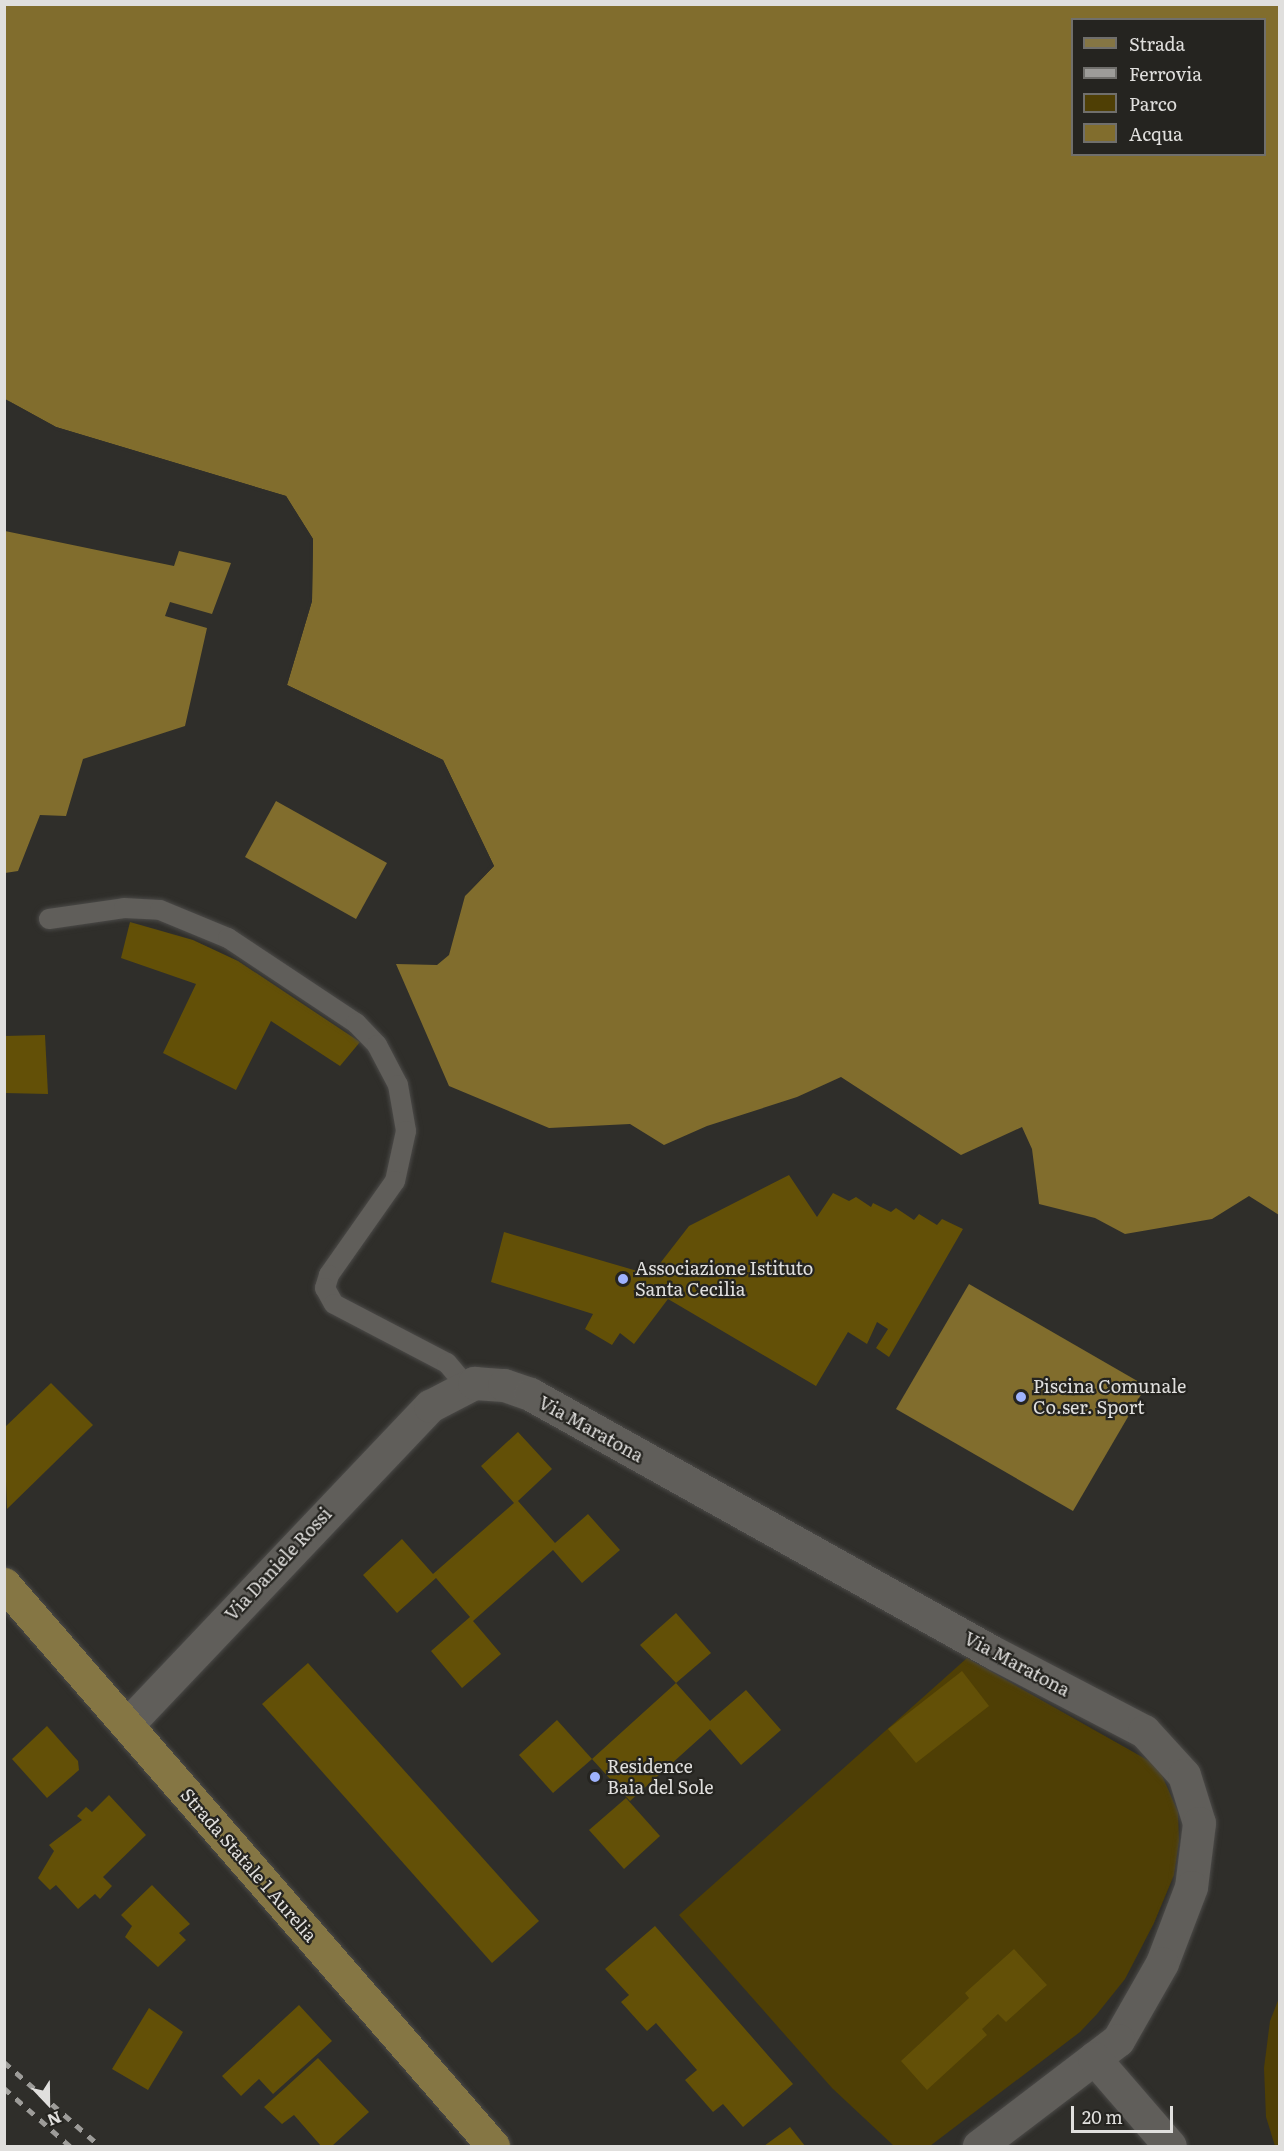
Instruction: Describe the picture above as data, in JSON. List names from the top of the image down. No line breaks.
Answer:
{"streets":{"main road":["Strada Statale 1 Aurelia"],"street":["Via Maratona","Via Daniele Rossi"]},"crossings":[["Via Maratona","Via Daniele Rossi"],["Via Daniele Rossi","Strada Statale 1 Aurelia"]],"places":["Associazione Istituto Santa Cecilia","Piscina Comunale Co.ser. Sport","Residence Baia del Sole"],"legend":["Strada","Ferrovia","Parco","Acqua"],"scale_bar":"20 m","north":"bottom"}
